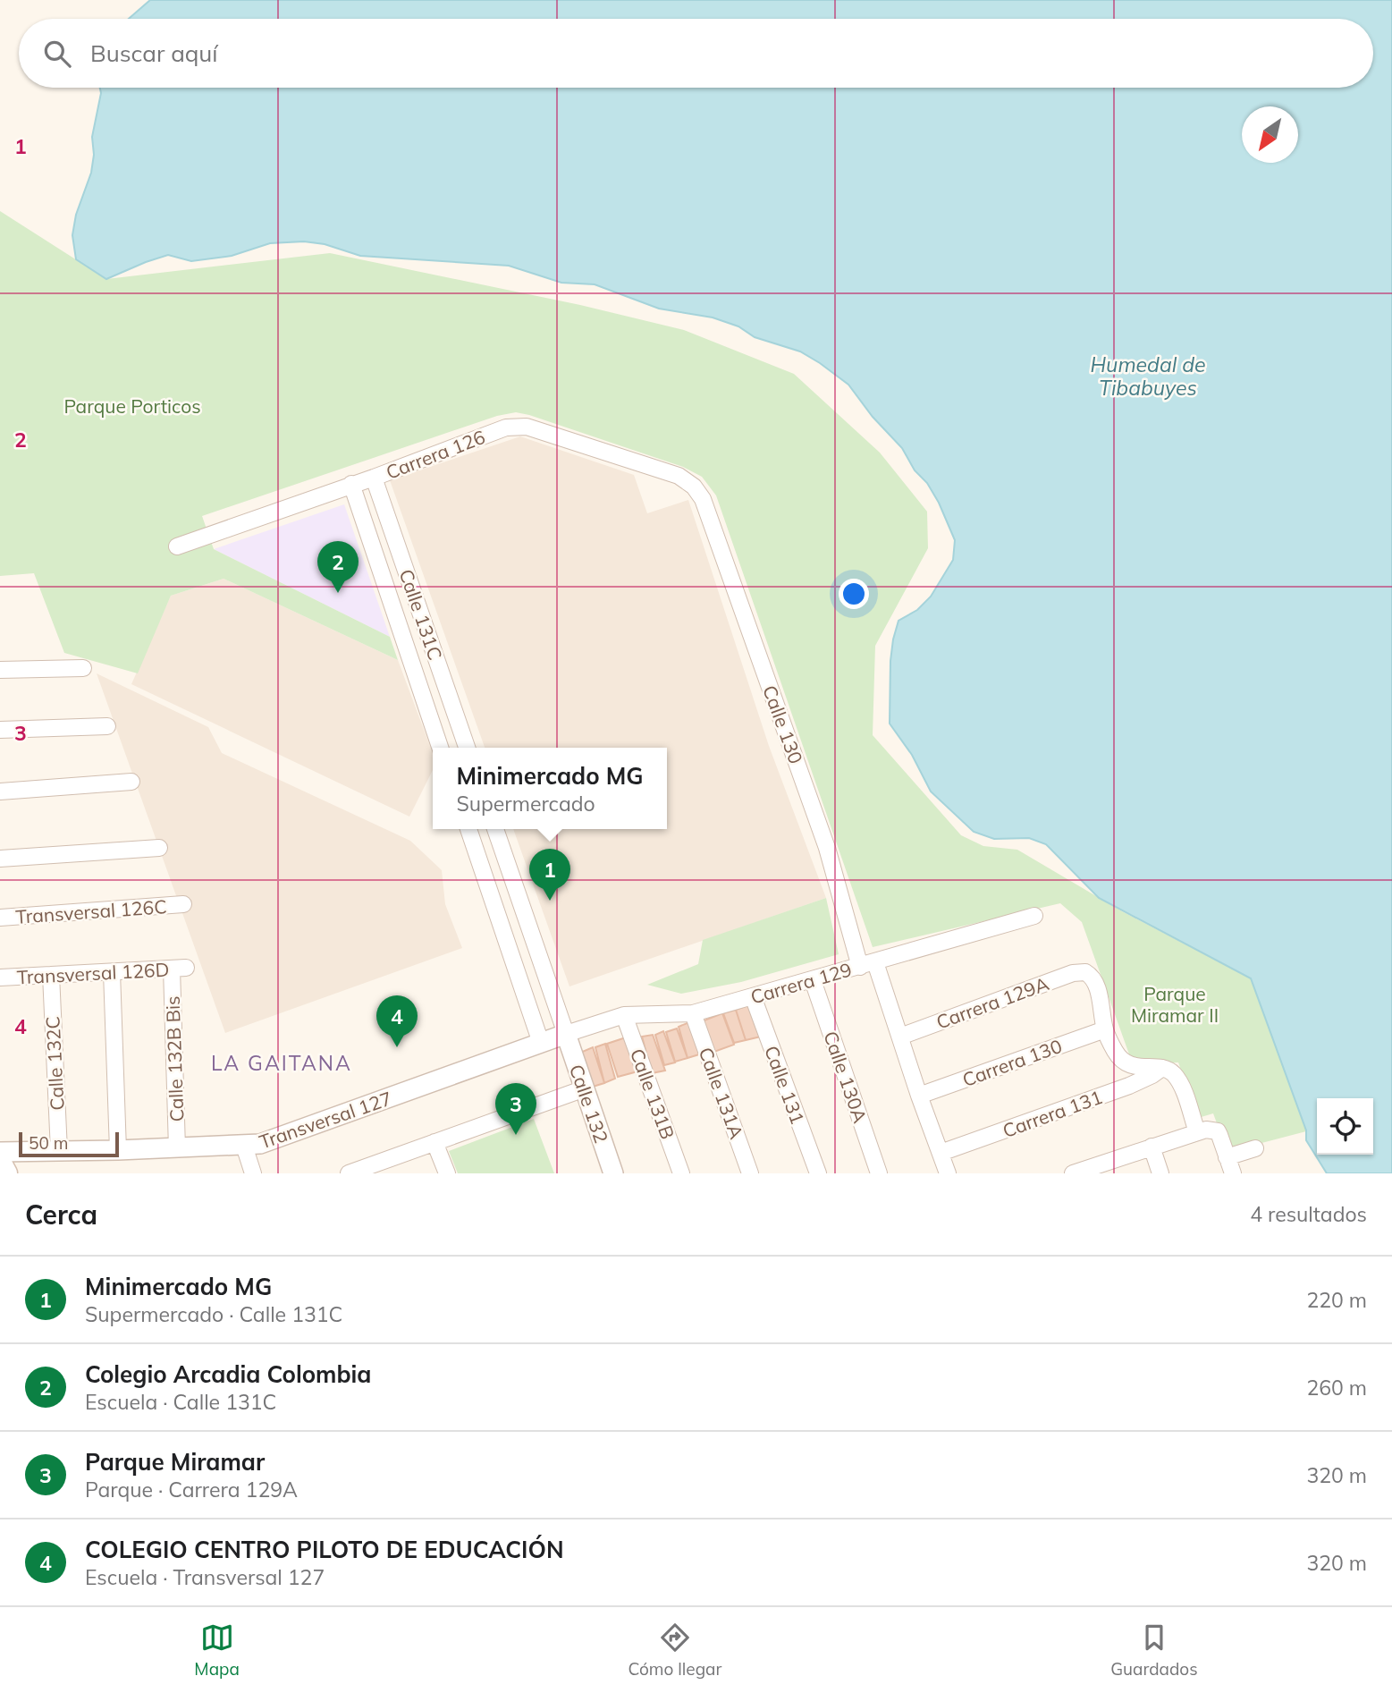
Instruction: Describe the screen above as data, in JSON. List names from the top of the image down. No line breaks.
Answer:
{"streets":{"street":["Carrera 126","Calle 131C","Calle 130","Transversal 126C","Transversal 126D","Carrera 129","Carrera 129A","Calle 132B Bis","Carrera 130","Calle 132C","Calle 130A","Calle 131","Calle 131A","Calle 131B","Calle 132","Carrera 131","Transversal 127"]},"crossings":[["Carrera 126","Calle 131C"],["Carrera 126","Calle 130"],["Calle 130","Carrera 129"],["Calle 130","Carrera 129A"],["Calle 130","Carrera 130"],["Calle 130","Carrera 131"],["Transversal 126D","Calle 132B Bis"],["Transversal 126D","Calle 132C"],["Carrera 129","Calle 130A"],["Carrera 129","Calle 131"],["Carrera 129","Calle 131A"],["Carrera 129","Calle 131B"],["Carrera 129","Calle 132"],["Carrera 129","Transversal 127"],["Carrera 129A","Carrera 130"],["Calle 132B Bis","Transversal 127"],["Calle 132C","Transversal 127"],["Calle 132","Transversal 127"]],"districts":["LA GAITANA"],"water":["Humedal de Tibabuyes"],"parks":["Parque Porticos","Parque Miramar II"],"scale_bar":"50 m","north":"bottom left","page":{"search":"Buscar aquí","pins":["2","1","4","3"],"popup":["Minimercado MG","Supermercado"],"scale":"50 m","heading":["Cerca","4 resultados"],"list":[{"mark":"1","name":"Minimercado MG","note":"Supermercado · Calle 131C","value":"220 m"},{"mark":"2","name":"Colegio Arcadia Colombia","note":"Escuela · Calle 131C","value":"260 m"},{"mark":"3","name":"Parque Miramar","note":"Parque · Carrera 129A","value":"320 m"},{"mark":"4","name":"COLEGIO CENTRO PILOTO DE EDUCACIÓN","note":"Escuela · Transversal 127","value":"320 m"}],"nav":["Mapa","Cómo llegar","Guardados"]},"grid":{"rows":["1","2","3","4"]}}
